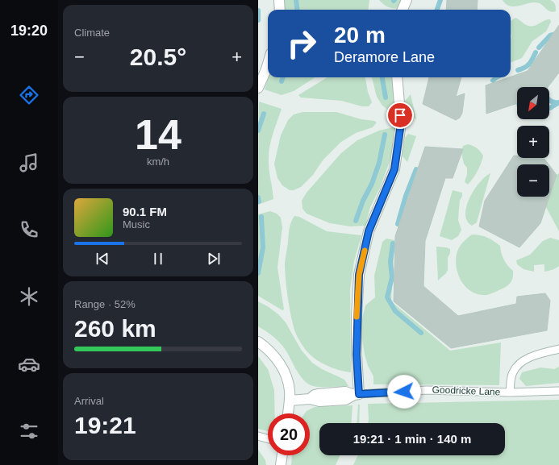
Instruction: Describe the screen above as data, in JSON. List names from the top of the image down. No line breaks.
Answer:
{"streets":{"street":["Goodricke Lane"]},"north":"bottom left","page":{"tabs":"19:20","tile":["Climate",["14","km/h"],["Range · 52%","260 km"],["Arrival","19:21"]],"turn":["20 m","Deramore Lane"],"heat":["−","20.5°","+"],"map_buttons":["+","−"],"song":["90.1 FM","Music"],"limit":"20","trip":"19:21 · 1 min · 140 m"}}
